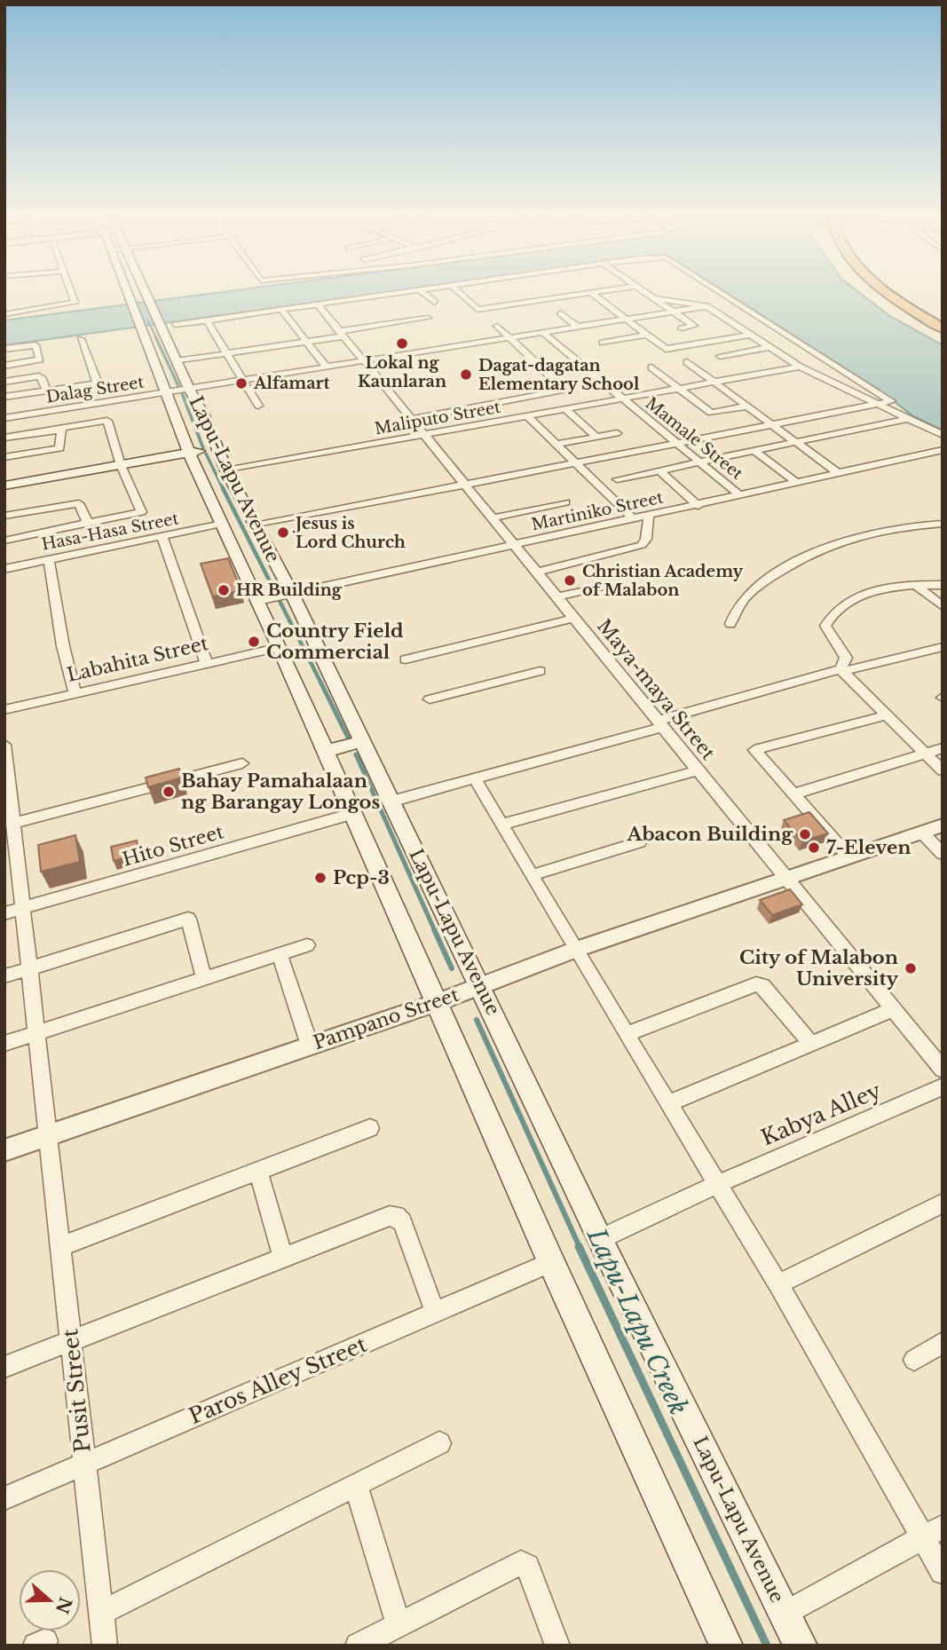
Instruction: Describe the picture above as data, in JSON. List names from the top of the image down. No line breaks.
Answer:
{"streets":{"main road":["Lapu-Lapu Avenue"],"street":["Dalag Street","Maliputo Street","Mamale Street","Martiniko Street","Hasa-Hasa Street","Labahita Street","Maya-maya Street","Hito Street","Pampano Street","Kabya Alley","Paros Alley Street","Pusit Street"]},"crossings":[["Dalag Street","Mamale Street"],["Dalag Street","Lapu-Lapu Avenue"],["Dalag Street","Maya-maya Street"],["Maliputo Street","Mamale Street"],["Maliputo Street","Lapu-Lapu Avenue"],["Maliputo Street","Maya-maya Street"],["Mamale Street","Martiniko Street"],["Lapu-Lapu Avenue","Martiniko Street"],["Lapu-Lapu Avenue","Hasa-Hasa Street"],["Lapu-Lapu Avenue","Labahita Street"],["Lapu-Lapu Avenue","Hito Street"],["Lapu-Lapu Avenue","Pampano Street"],["Lapu-Lapu Avenue","Kabya Alley"],["Lapu-Lapu Avenue","Paros Alley Street"],["Martiniko Street","Maya-maya Street"],["Maya-maya Street","Pampano Street"],["Hito Street","Pusit Street"],["Pampano Street","Pusit Street"],["Paros Alley Street","Pusit Street"]],"water":["Lapu-Lapu Creek"],"places":["Lokal ng Kaunlaran","Dagat-dagatan Elementary School","Alfamart","Jesus is Lord Church","Christian Academy of Malabon","HR Building","Country Field Commercial","Bahay Pamahalaan ng Barangay Longos","Abacon Building","7-Eleven","Pcp-3","City of Malabon University"],"north":"right"}
